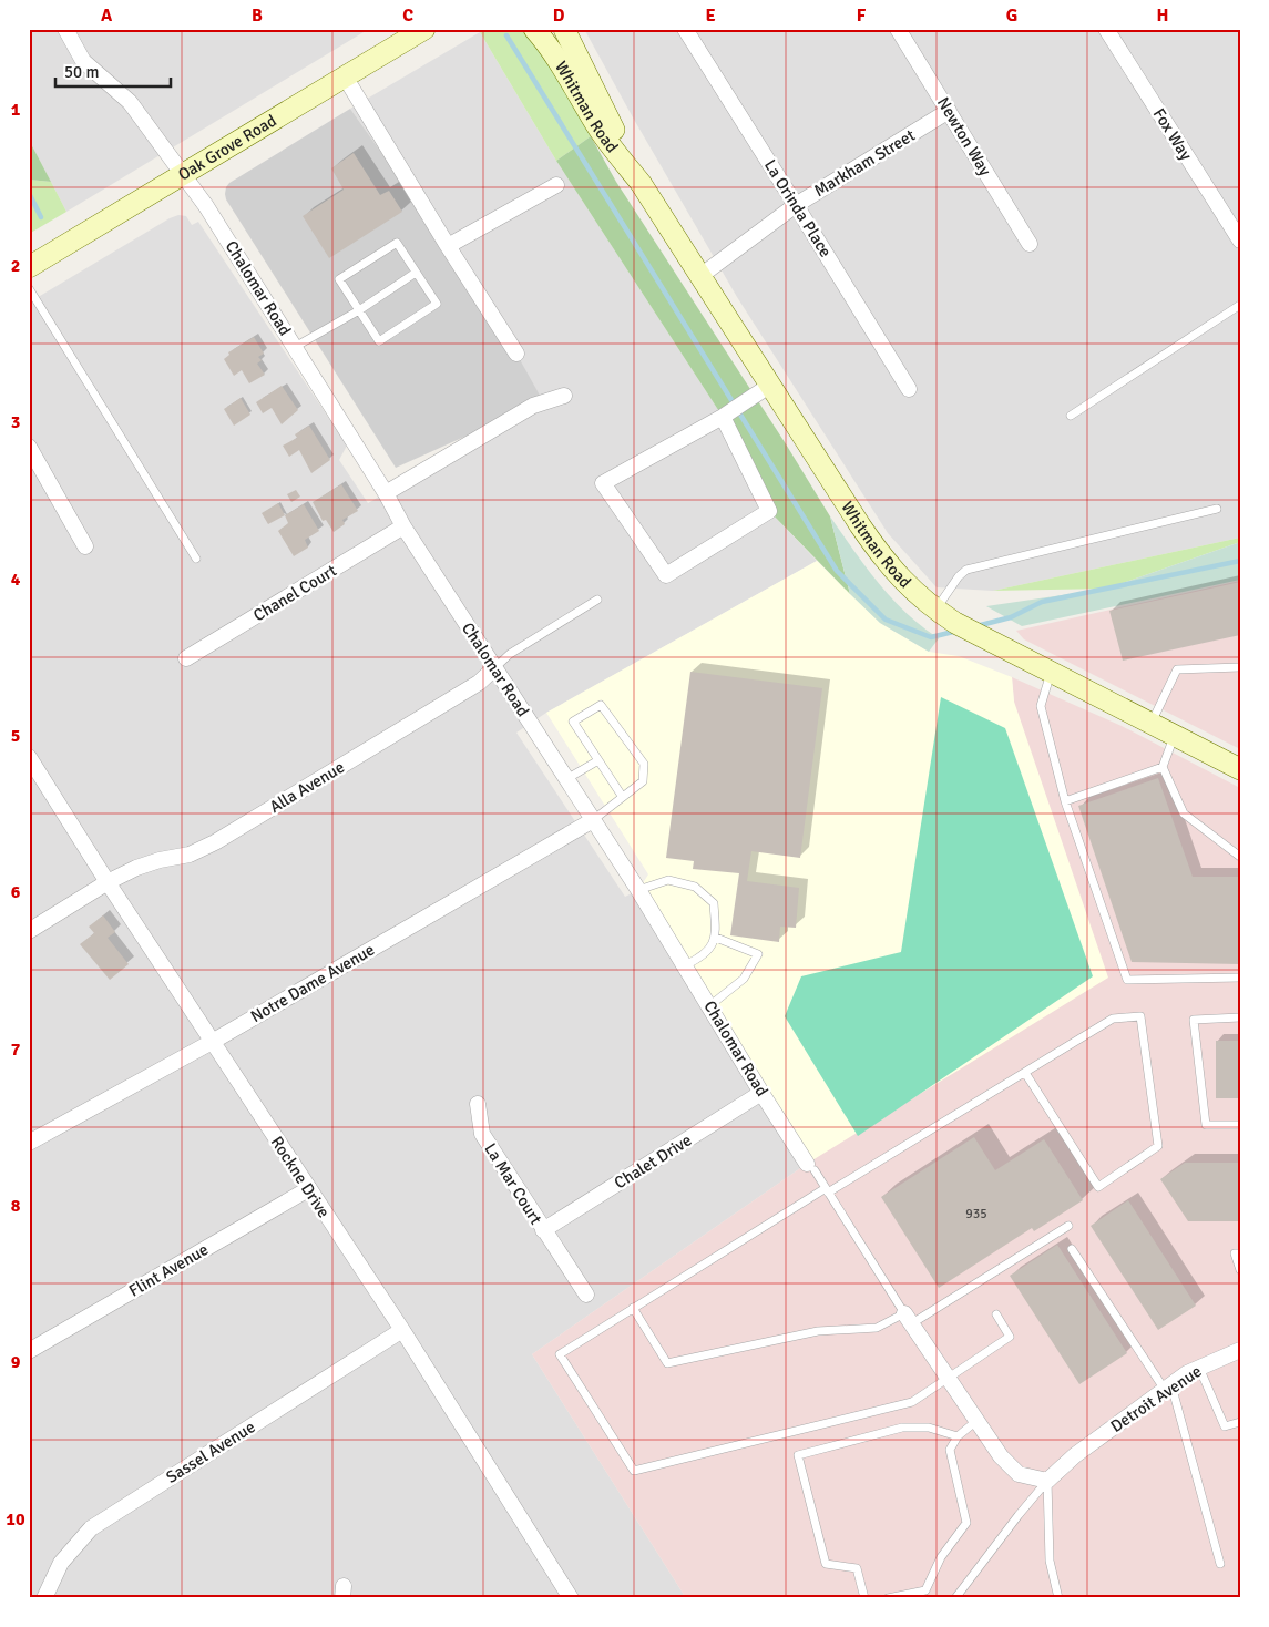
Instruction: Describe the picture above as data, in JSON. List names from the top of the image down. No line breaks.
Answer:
{"streets":{"street":["Whitman Road","Fox Way","Newton Way","Oak Grove Road","Markham Street","La Orinda Place","Chalomar Road","Chanel Court","Alla Avenue","Notre Dame Avenue","Chalet Drive","Rockne Drive","La Mar Court","Flint Avenue","Detroit Avenue","Sassel Avenue"]},"crossings":[["Whitman Road","Markham Street"],["Newton Way","Markham Street"],["Oak Grove Road","Chalomar Road"],["Markham Street","La Orinda Place"],["Chalomar Road","Chanel Court"],["Chalomar Road","Alla Avenue"],["Chalomar Road","Notre Dame Avenue"],["Chalomar Road","Chalet Drive"],["Alla Avenue","Rockne Drive"],["Notre Dame Avenue","Rockne Drive"],["Chalet Drive","La Mar Court"],["Rockne Drive","Flint Avenue"],["Rockne Drive","Sassel Avenue"]],"house_numbers":["935"],"scale_bar":"50 m","grid":{"columns":["A","B","C","D","E","F","G","H"],"rows":["1","2","3","4","5","6","7","8","9","10"]}}
